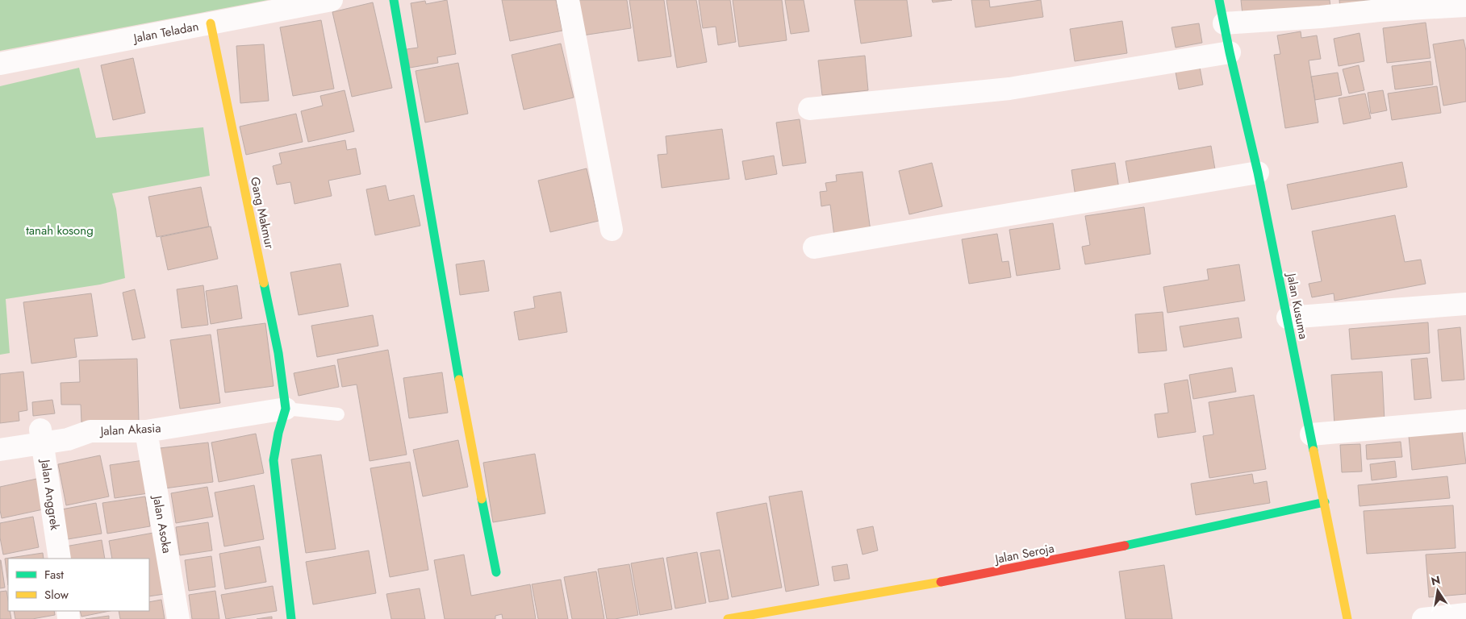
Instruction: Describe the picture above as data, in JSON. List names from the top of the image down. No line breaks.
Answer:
{"streets":{"street":["Jalan Teladan","Gang Makmur","Jalan Kusuma","Jalan Akasia","Jalan Anggrek","Jalan Asoka","Jalan Seroja"]},"crossings":[["Jalan Teladan","Gang Makmur"],["Gang Makmur","Jalan Akasia"],["Jalan Kusuma","Jalan Seroja"],["Jalan Akasia","Jalan Anggrek"],["Jalan Akasia","Jalan Asoka"]],"parks":["tanah kosong"],"legend":["Fast","Slow"],"north":"top"}
